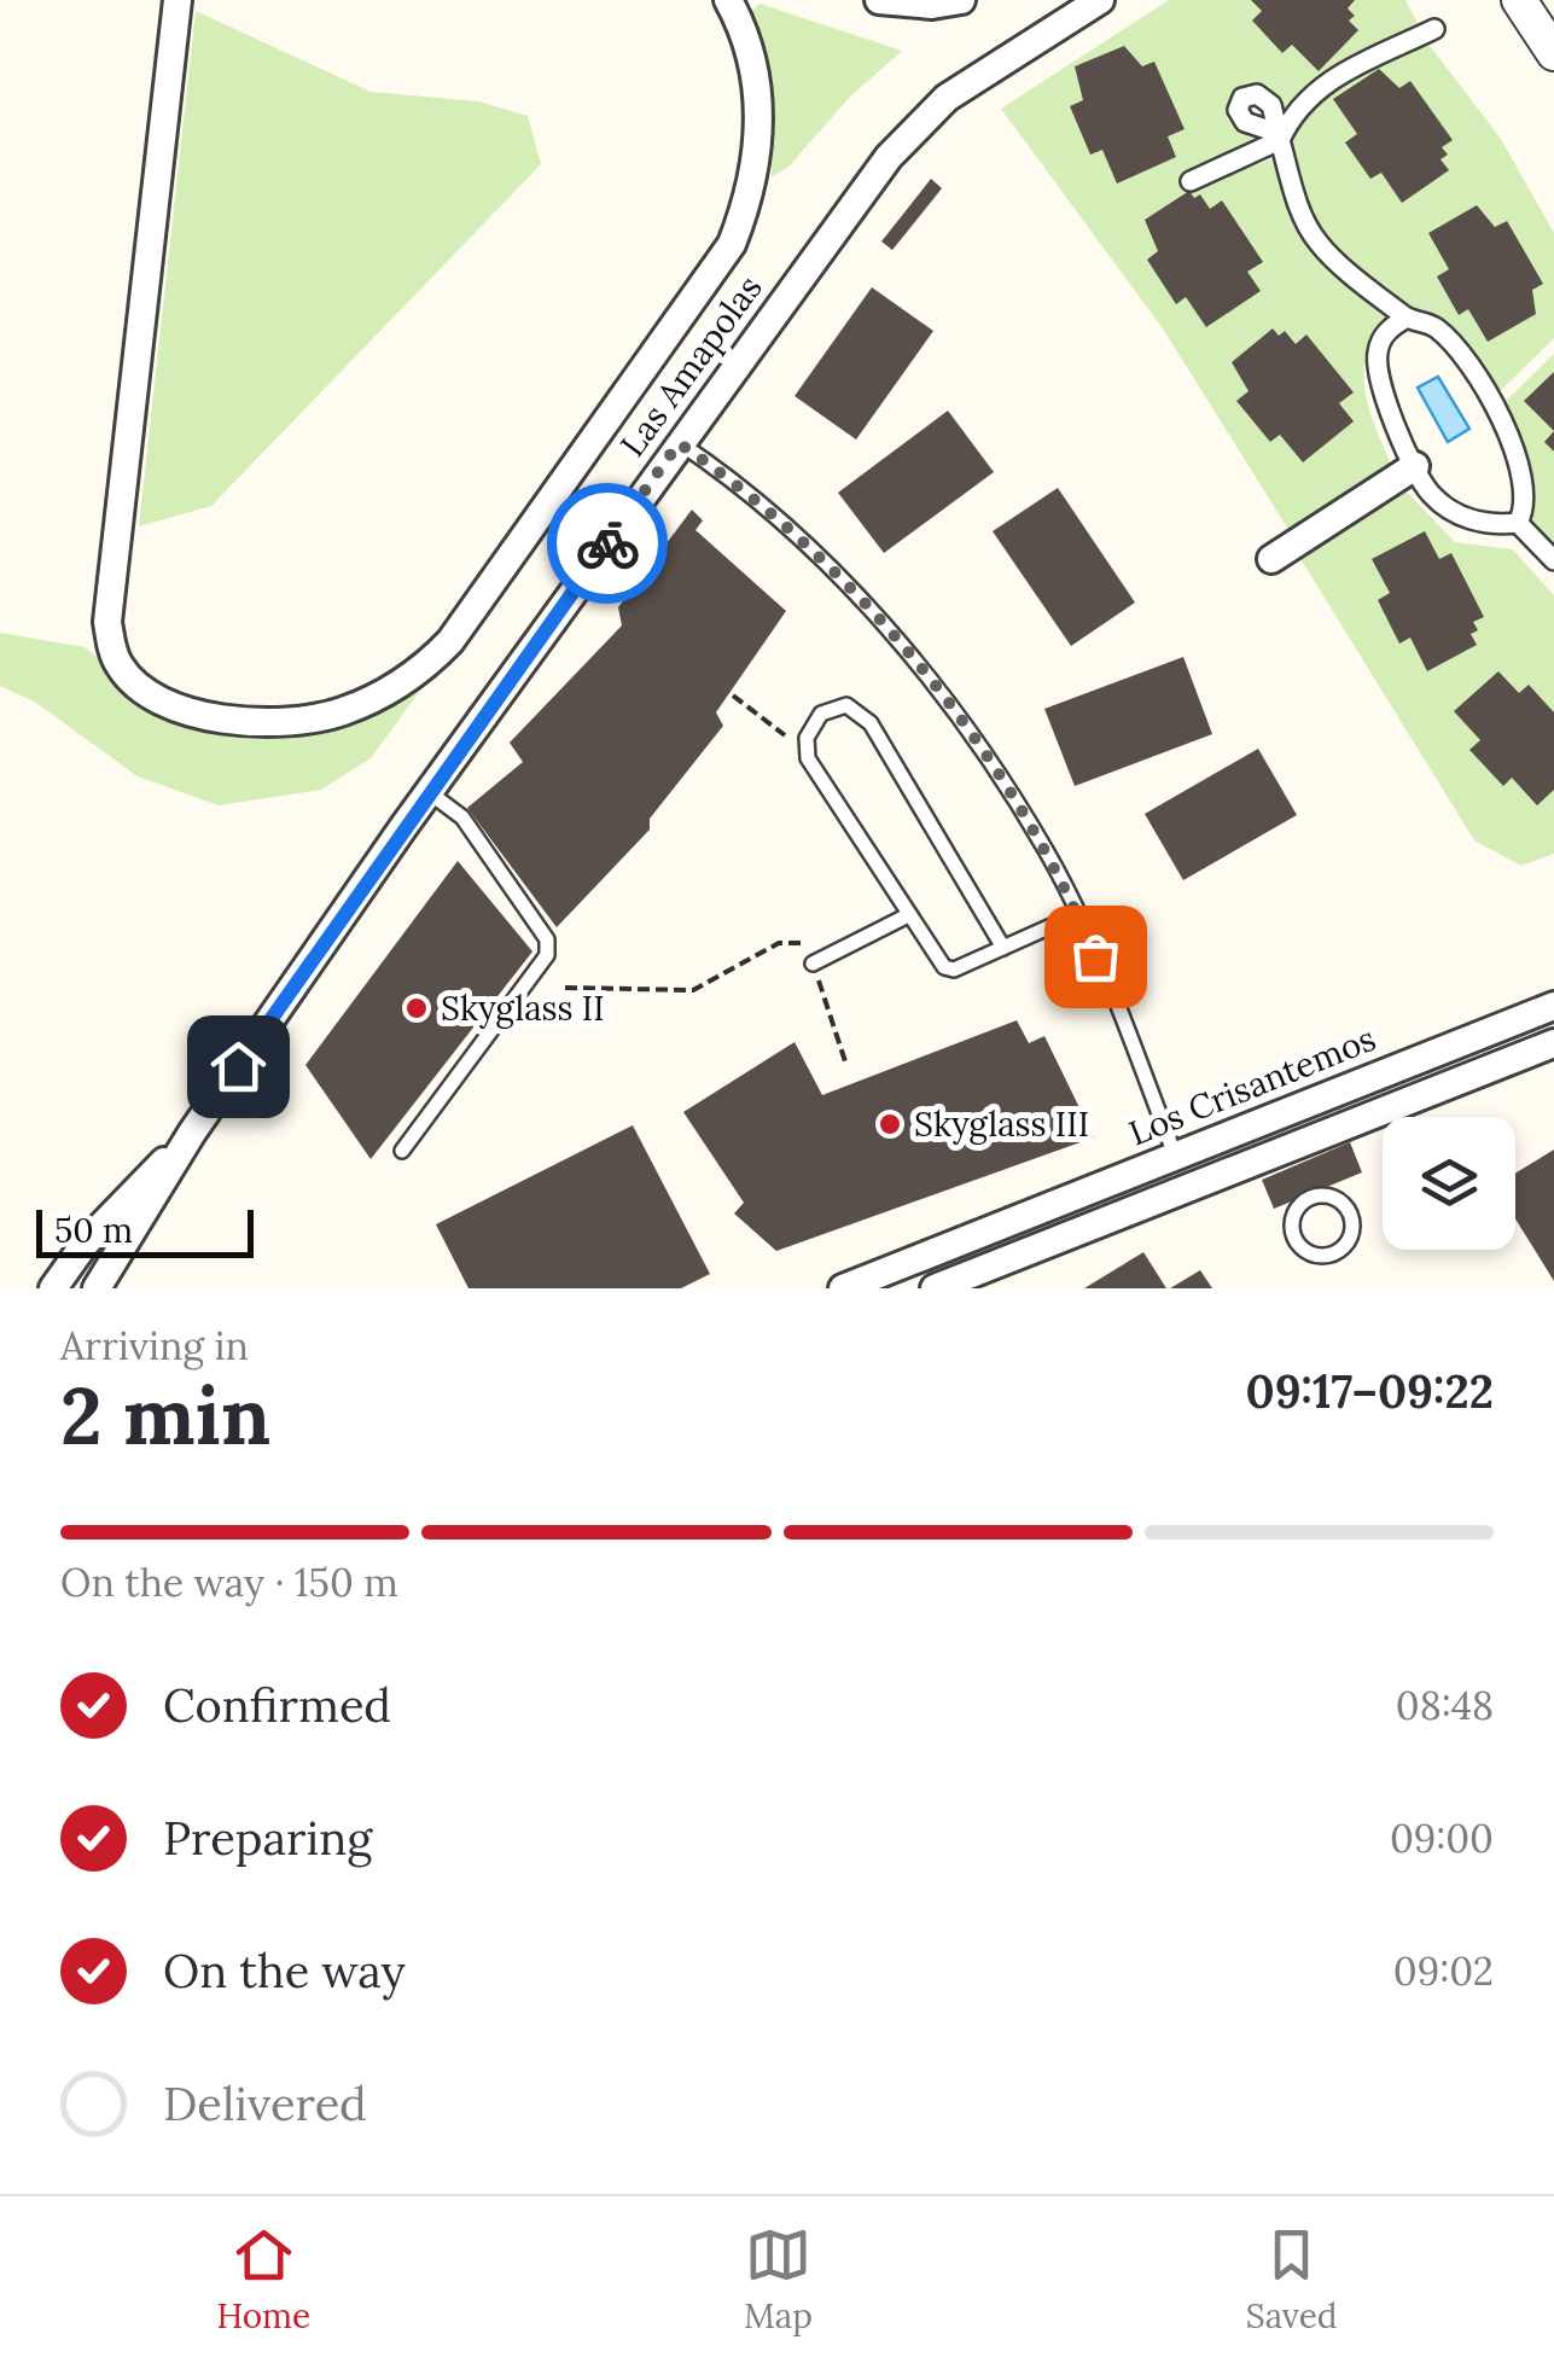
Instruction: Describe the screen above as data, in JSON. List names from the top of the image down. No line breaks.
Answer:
{"streets":{"street":["Las Amapolas","Los Crisantemos"]},"places":["Skyglass II","Skyglass III"],"scale_bar":"50 m","page":{"scale":"50 m","heading":["2 min","Arriving in","09:17–09:22"],"bar":"On the way · 150 m","list":[["Confirmed","08:48"],["Preparing","09:00"],["On the way","09:02"],"Delivered"],"tabs":["Home","Map","Saved"]}}
